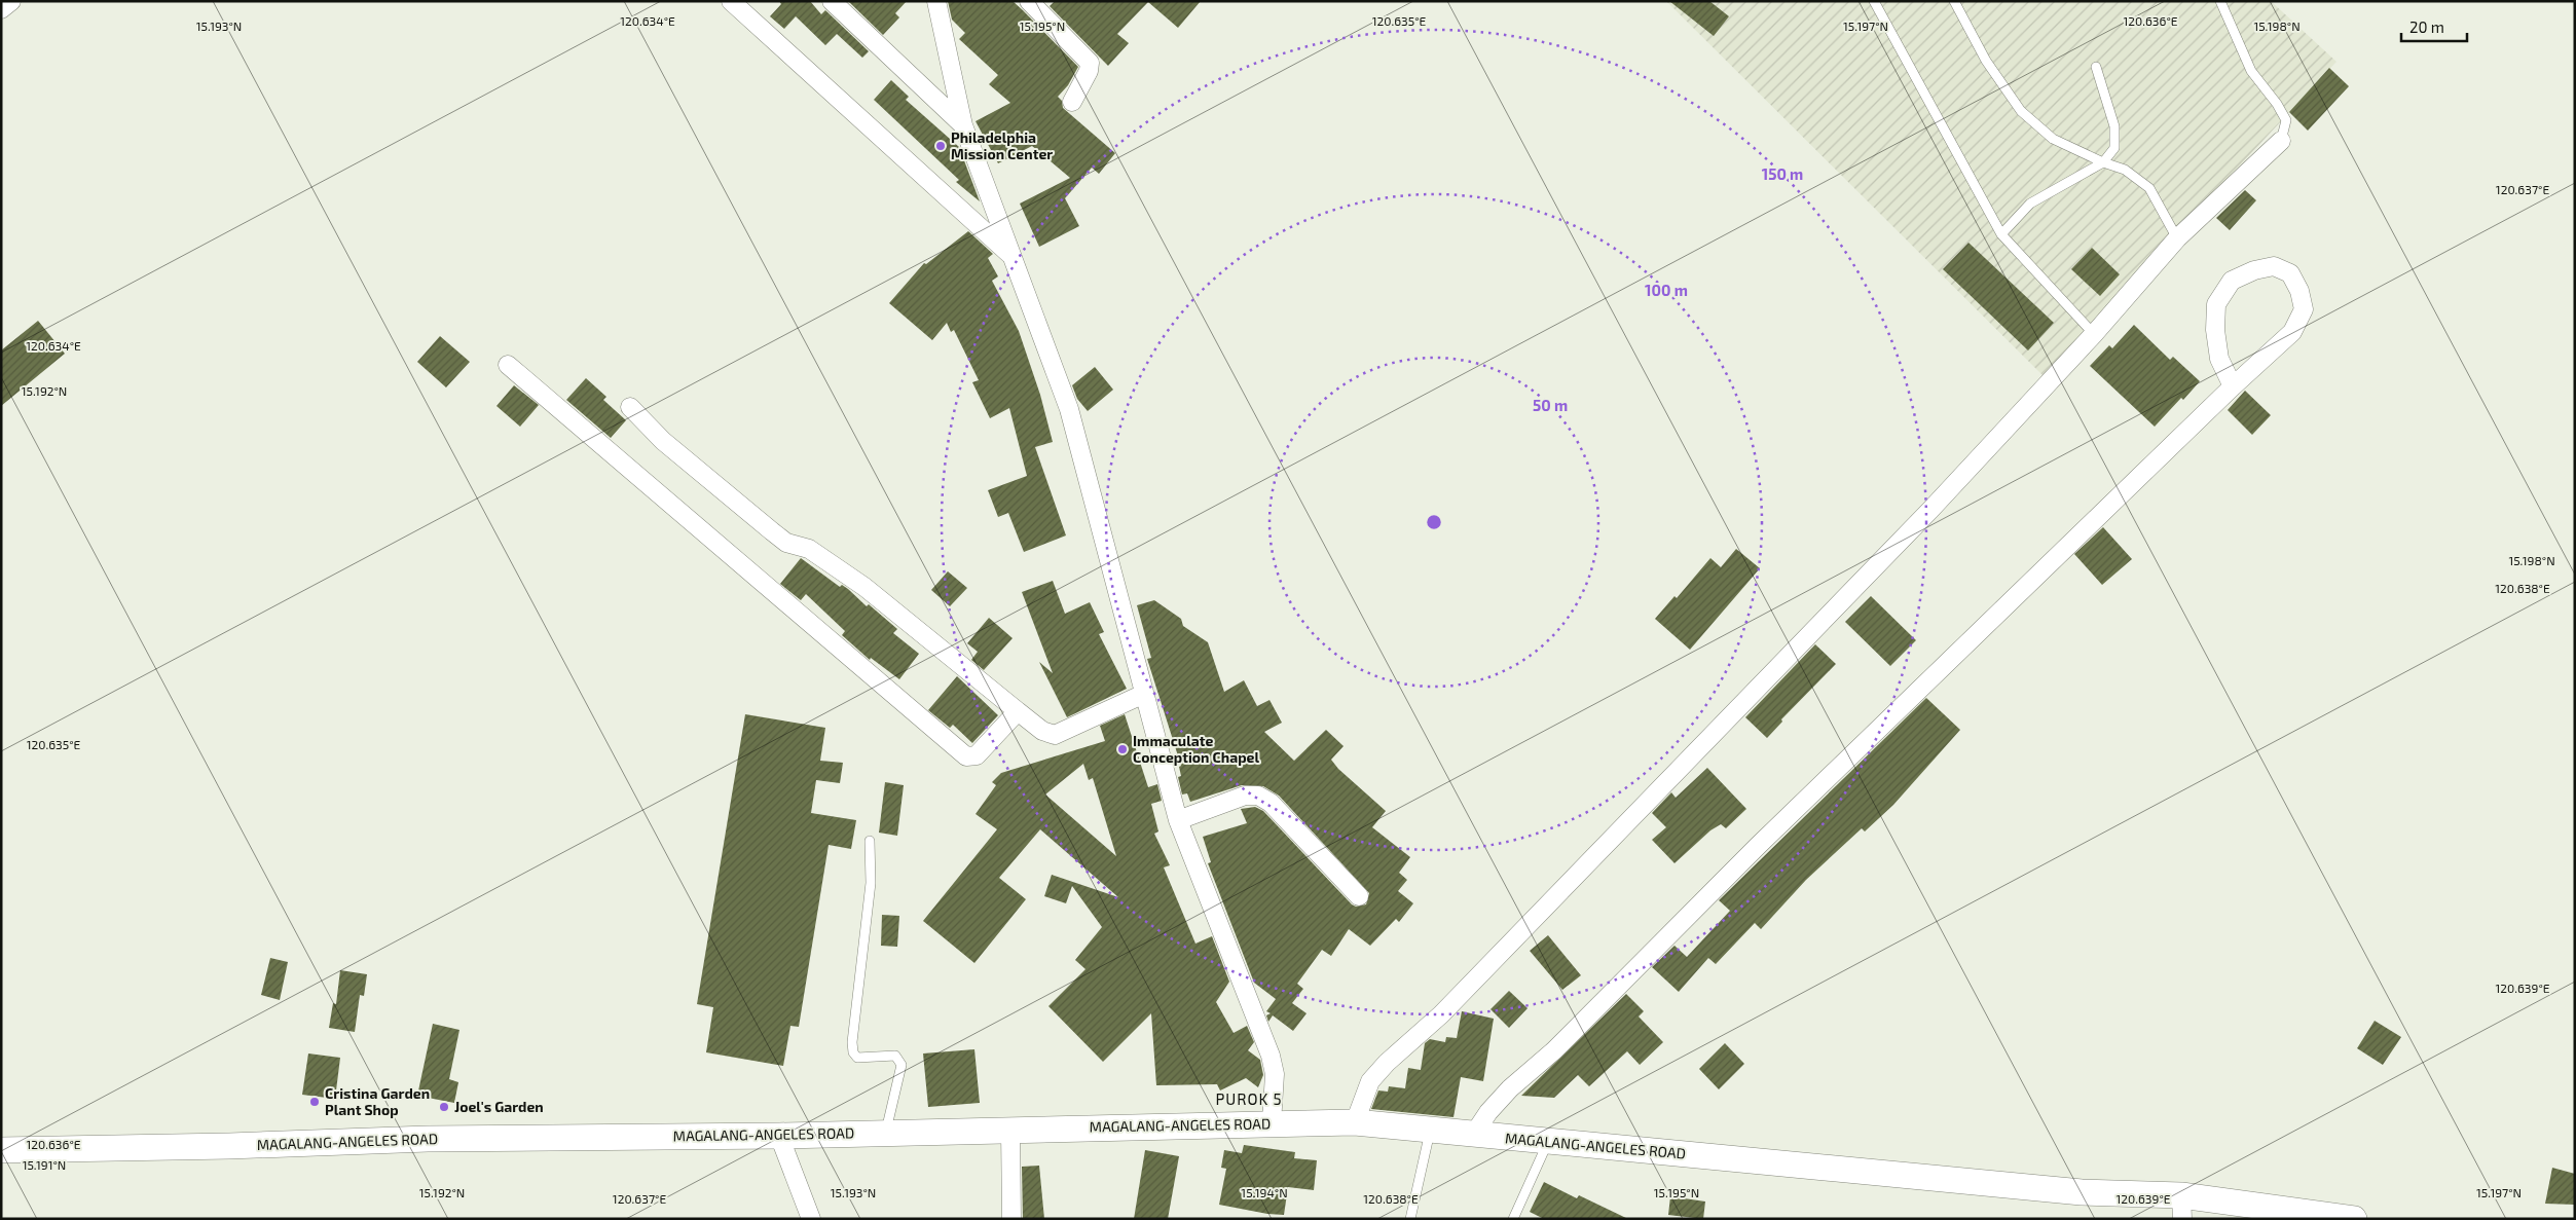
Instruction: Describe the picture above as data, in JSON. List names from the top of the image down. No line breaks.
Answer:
{"streets":{"main road":["MAGALANG-ANGELES ROAD"]},"districts":["PUROK 5"],"places":["Philadelphia Mission Center","Immaculate Conception Chapel","Cristina Garden Plant Shop","Joel's Garden"],"scale_bar":"20 m","coordinates":["120.635°E","120.636°E","120.634°E","15.193°N","15.195°N","15.197°N","15.198°N","120.637°E","15.192°N","120.638°E","120.639°E","15.191°N","15.194°N"],"rings":["150 m","100 m","50 m"]}
